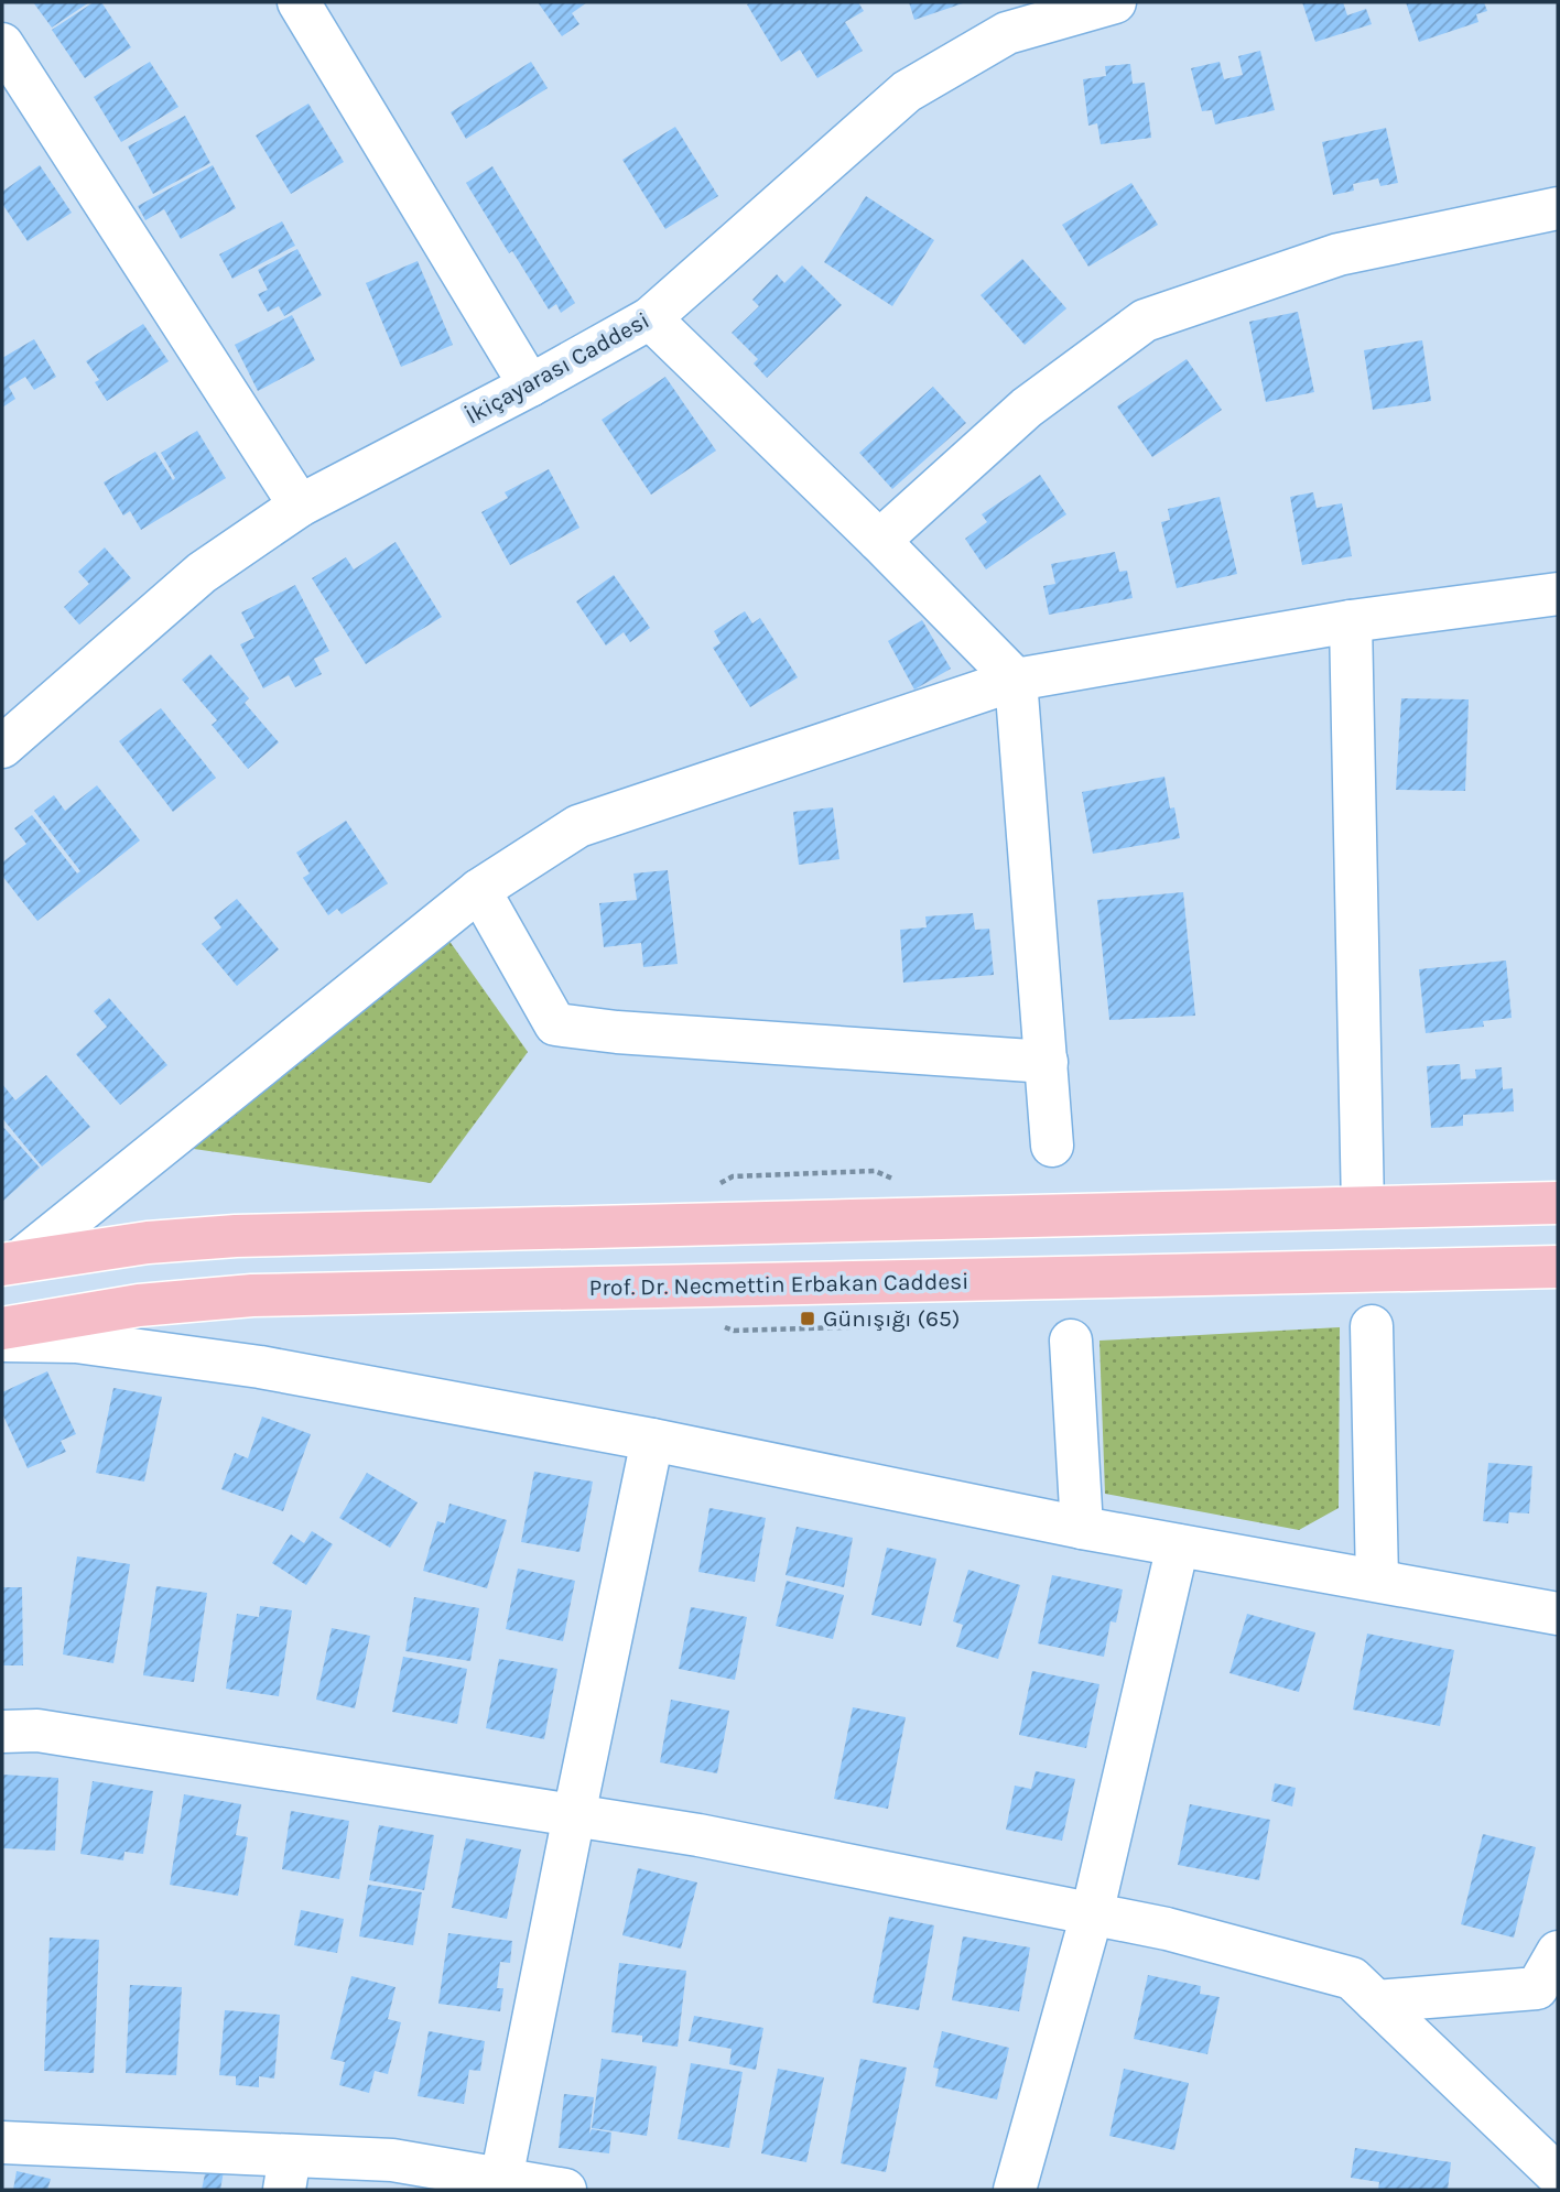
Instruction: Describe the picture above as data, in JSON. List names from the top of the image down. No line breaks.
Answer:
{"streets":{"main road":["Prof. Dr. Necmettin Erbakan Caddesi"],"street":["İkiçayarası Caddesi"]},"places":{"transit":["Günışığı (65)"]}}
